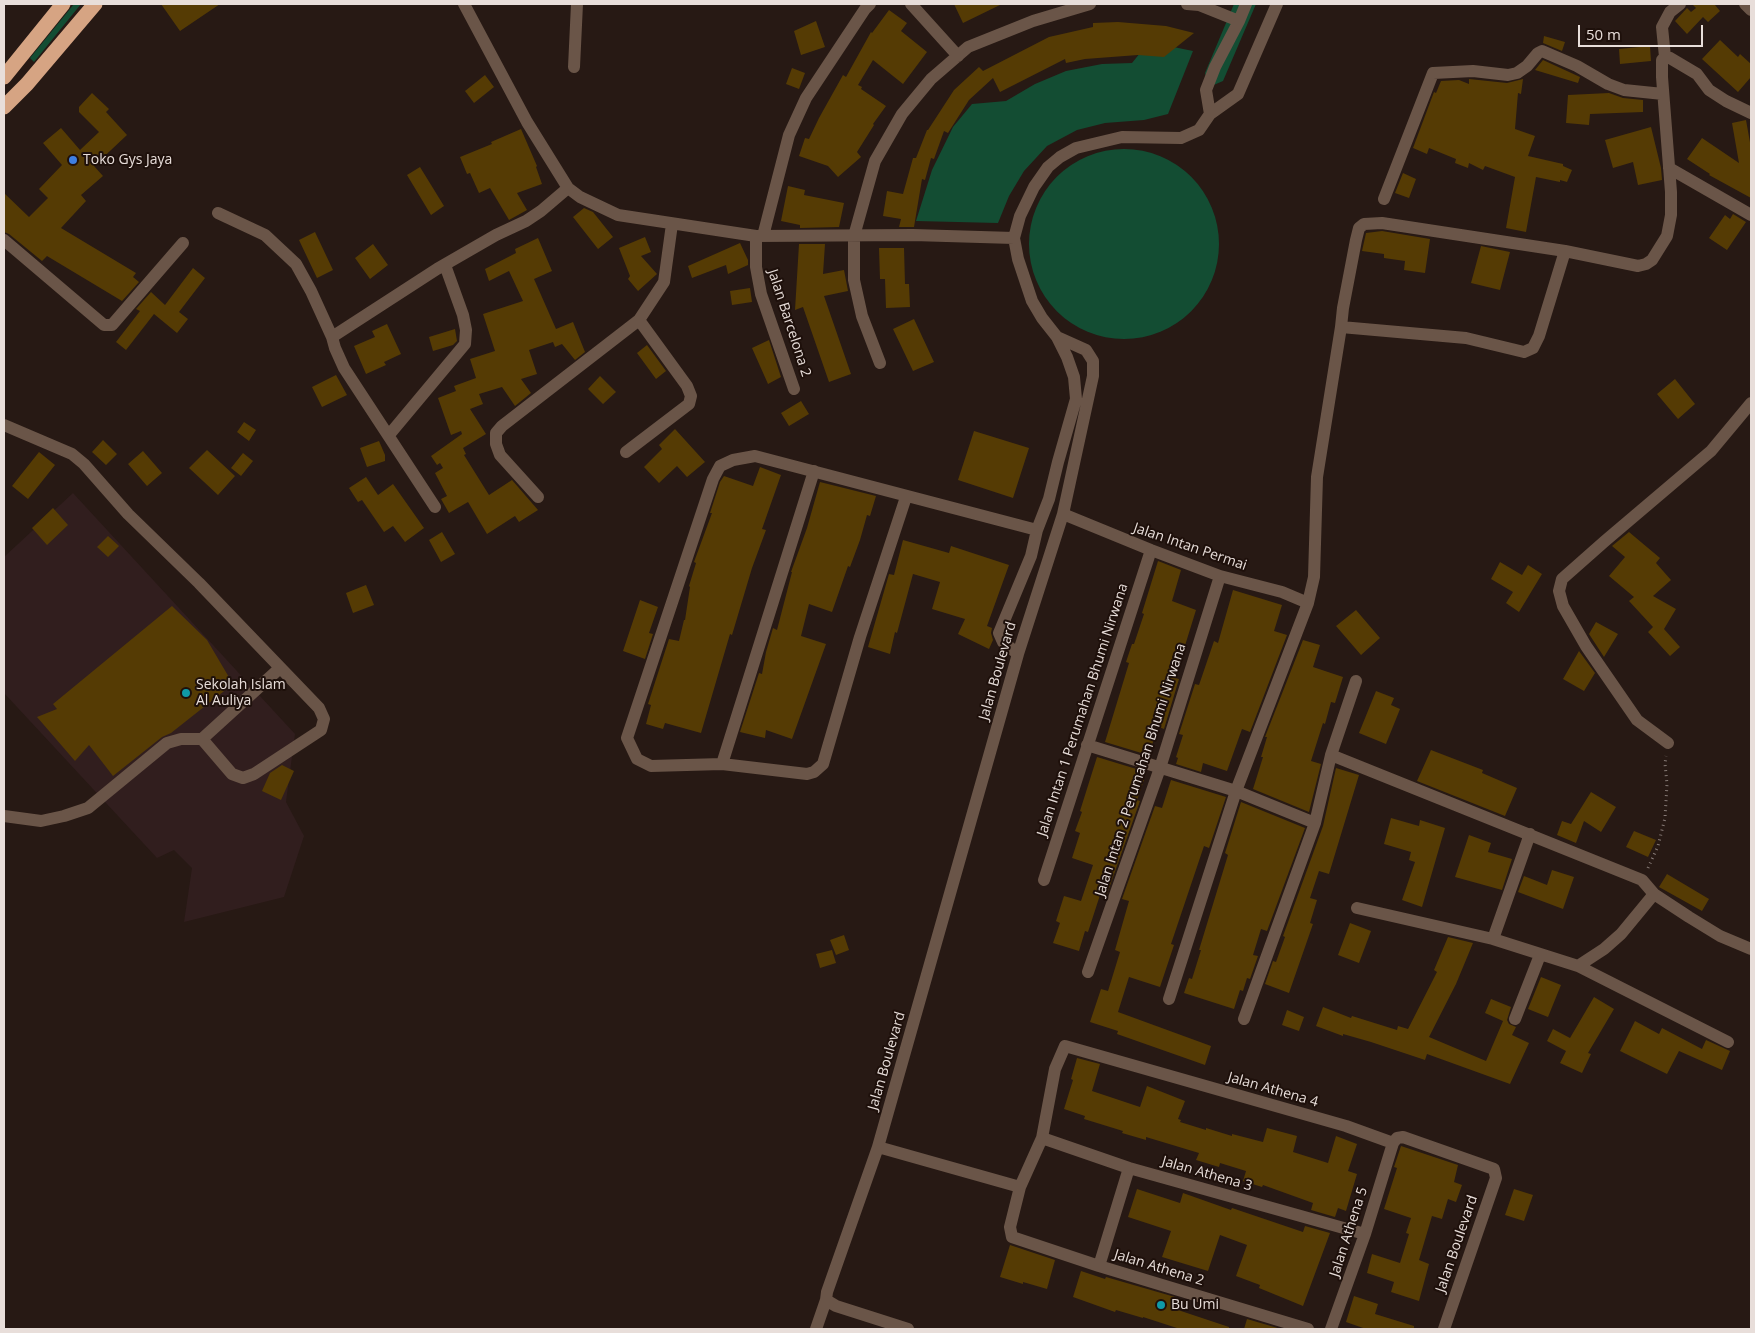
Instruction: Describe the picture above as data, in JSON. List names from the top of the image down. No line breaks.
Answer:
{"streets":{"street":["Jalan Barcelona 2","Jalan Intan Permai","Jalan Boulevard","Jalan Intan 1 Perumahan Bhumi Nirwana","Jalan Intan 2 Perumahan Bhumi Nirwana","Jalan Athena 4","Jalan Athena 3","Jalan Athena 5","Jalan Athena 2"]},"crossings":[["Jalan Intan Permai","Jalan Boulevard"],["Jalan Intan Permai","Jalan Intan 1 Perumahan Bhumi Nirwana"],["Jalan Intan Permai","Jalan Intan 2 Perumahan Bhumi Nirwana"],["Jalan Boulevard","Jalan Athena 4"],["Jalan Athena 4","Jalan Athena 3"],["Jalan Athena 4","Jalan Athena 5"],["Jalan Athena 3","Jalan Athena 5"]],"places":["Toko Gys Jaya","Sekolah Islam Al Auliya","Bu Umi"],"scale_bar":"50 m"}
